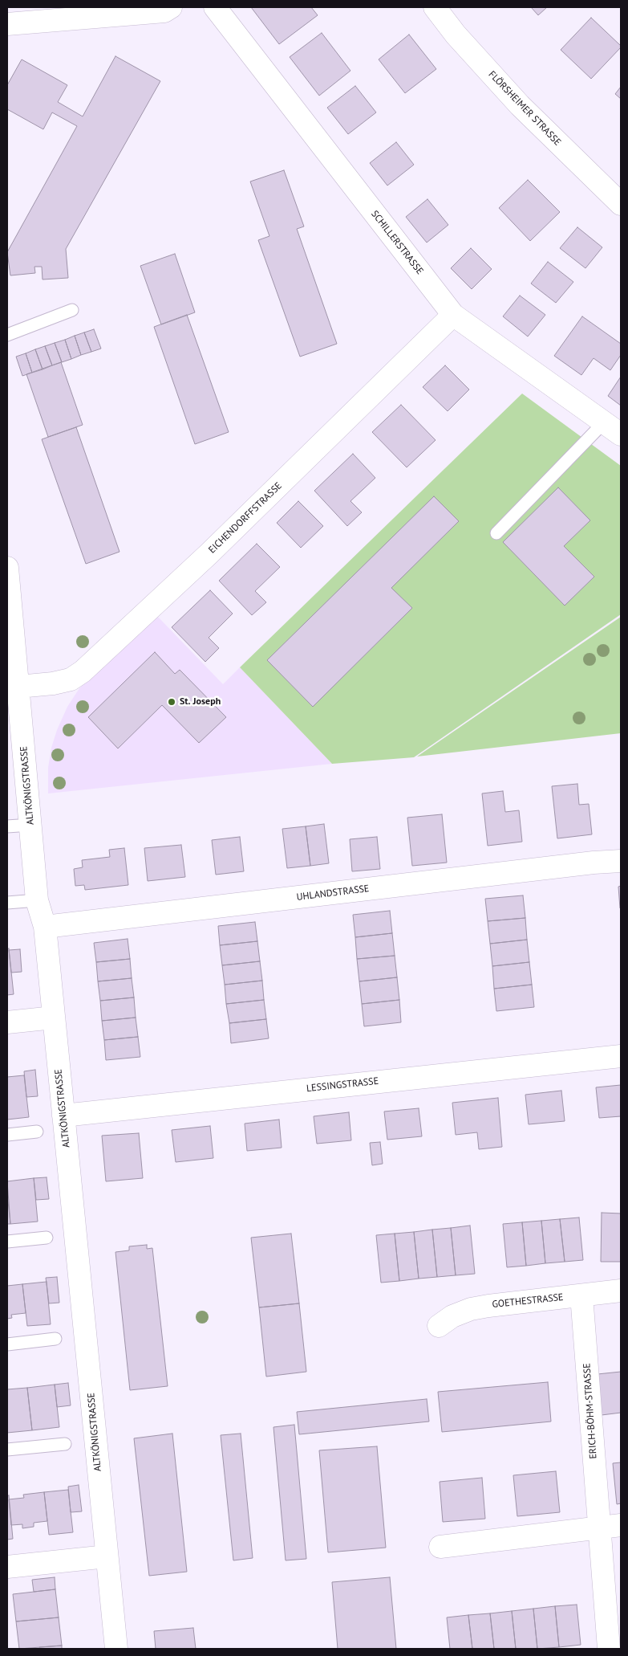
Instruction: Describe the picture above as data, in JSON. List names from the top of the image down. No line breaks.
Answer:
{"streets":{"street":["FLÖRSHEIMER STRASSE","SCHILLERSTRASSE","EICHENDORFFSTRASSE","ALTKÖNIGSTRASSE","UHLANDSTRASSE","LESSINGSTRASSE","GOETHESTRASSE","ERICH-BÖHM-STRASSE"]},"crossings":[["SCHILLERSTRASSE","EICHENDORFFSTRASSE"],["EICHENDORFFSTRASSE","ALTKÖNIGSTRASSE"],["ALTKÖNIGSTRASSE","UHLANDSTRASSE"],["ALTKÖNIGSTRASSE","LESSINGSTRASSE"],["GOETHESTRASSE","ERICH-BÖHM-STRASSE"]],"places":["St. Joseph"]}
